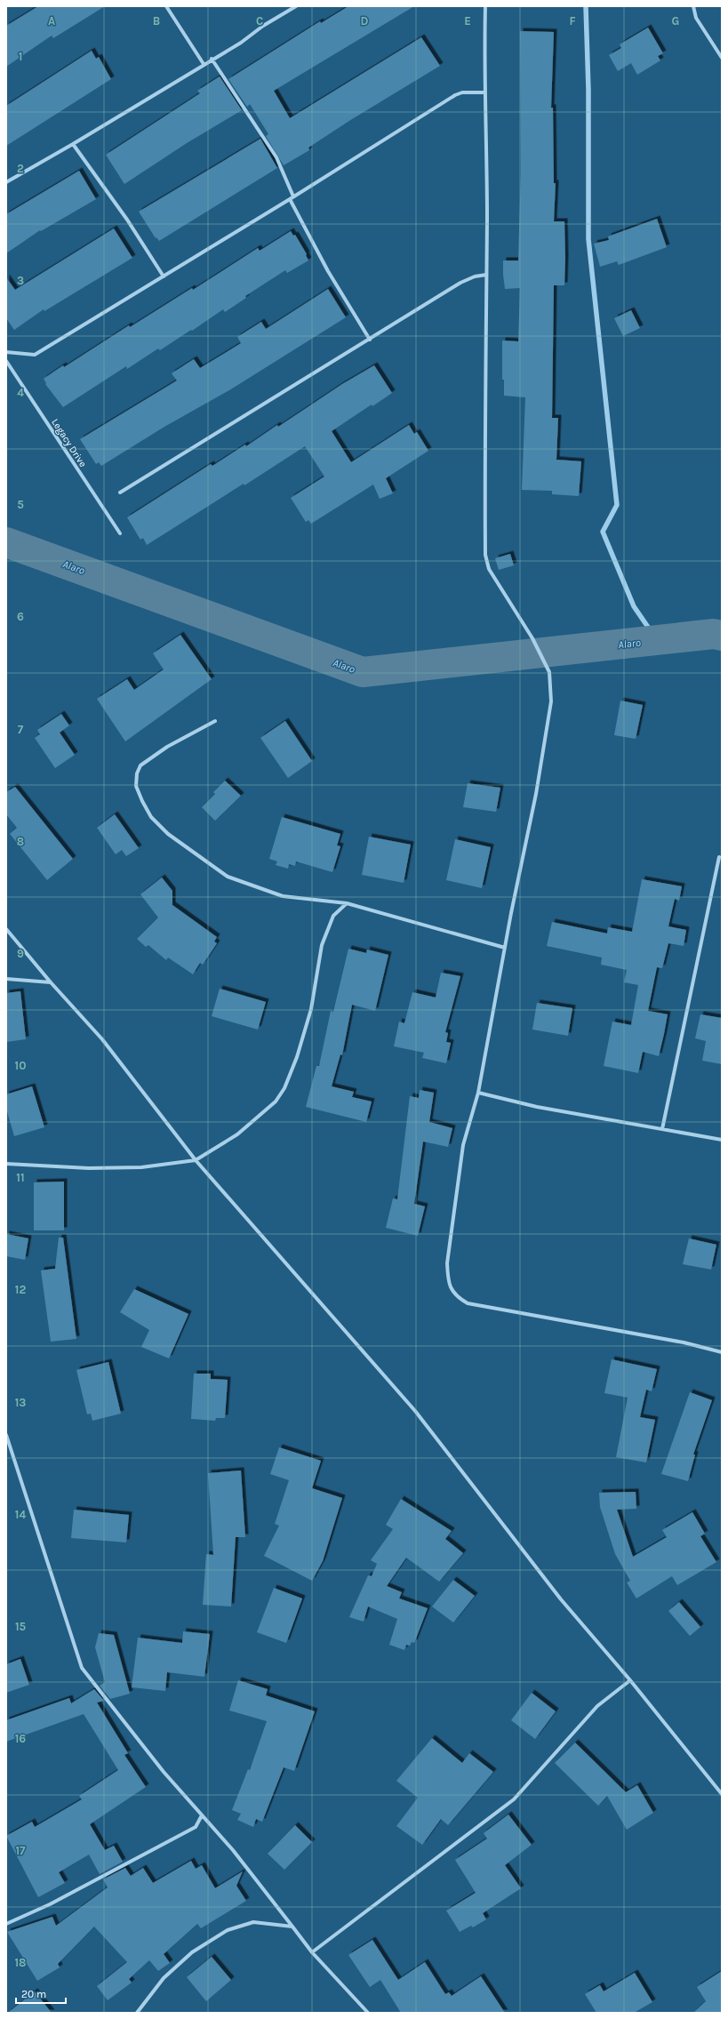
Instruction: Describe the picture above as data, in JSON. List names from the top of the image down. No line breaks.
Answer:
{"streets":{"street":["Legacy Drive"]},"water":["Alaro"],"scale_bar":"20 m","grid":{"columns":["A","B","C","D","E","F","G"],"rows":["1","2","3","4","5","6","7","8","9","10","11","12","13","14","15","16","17","18"]}}
